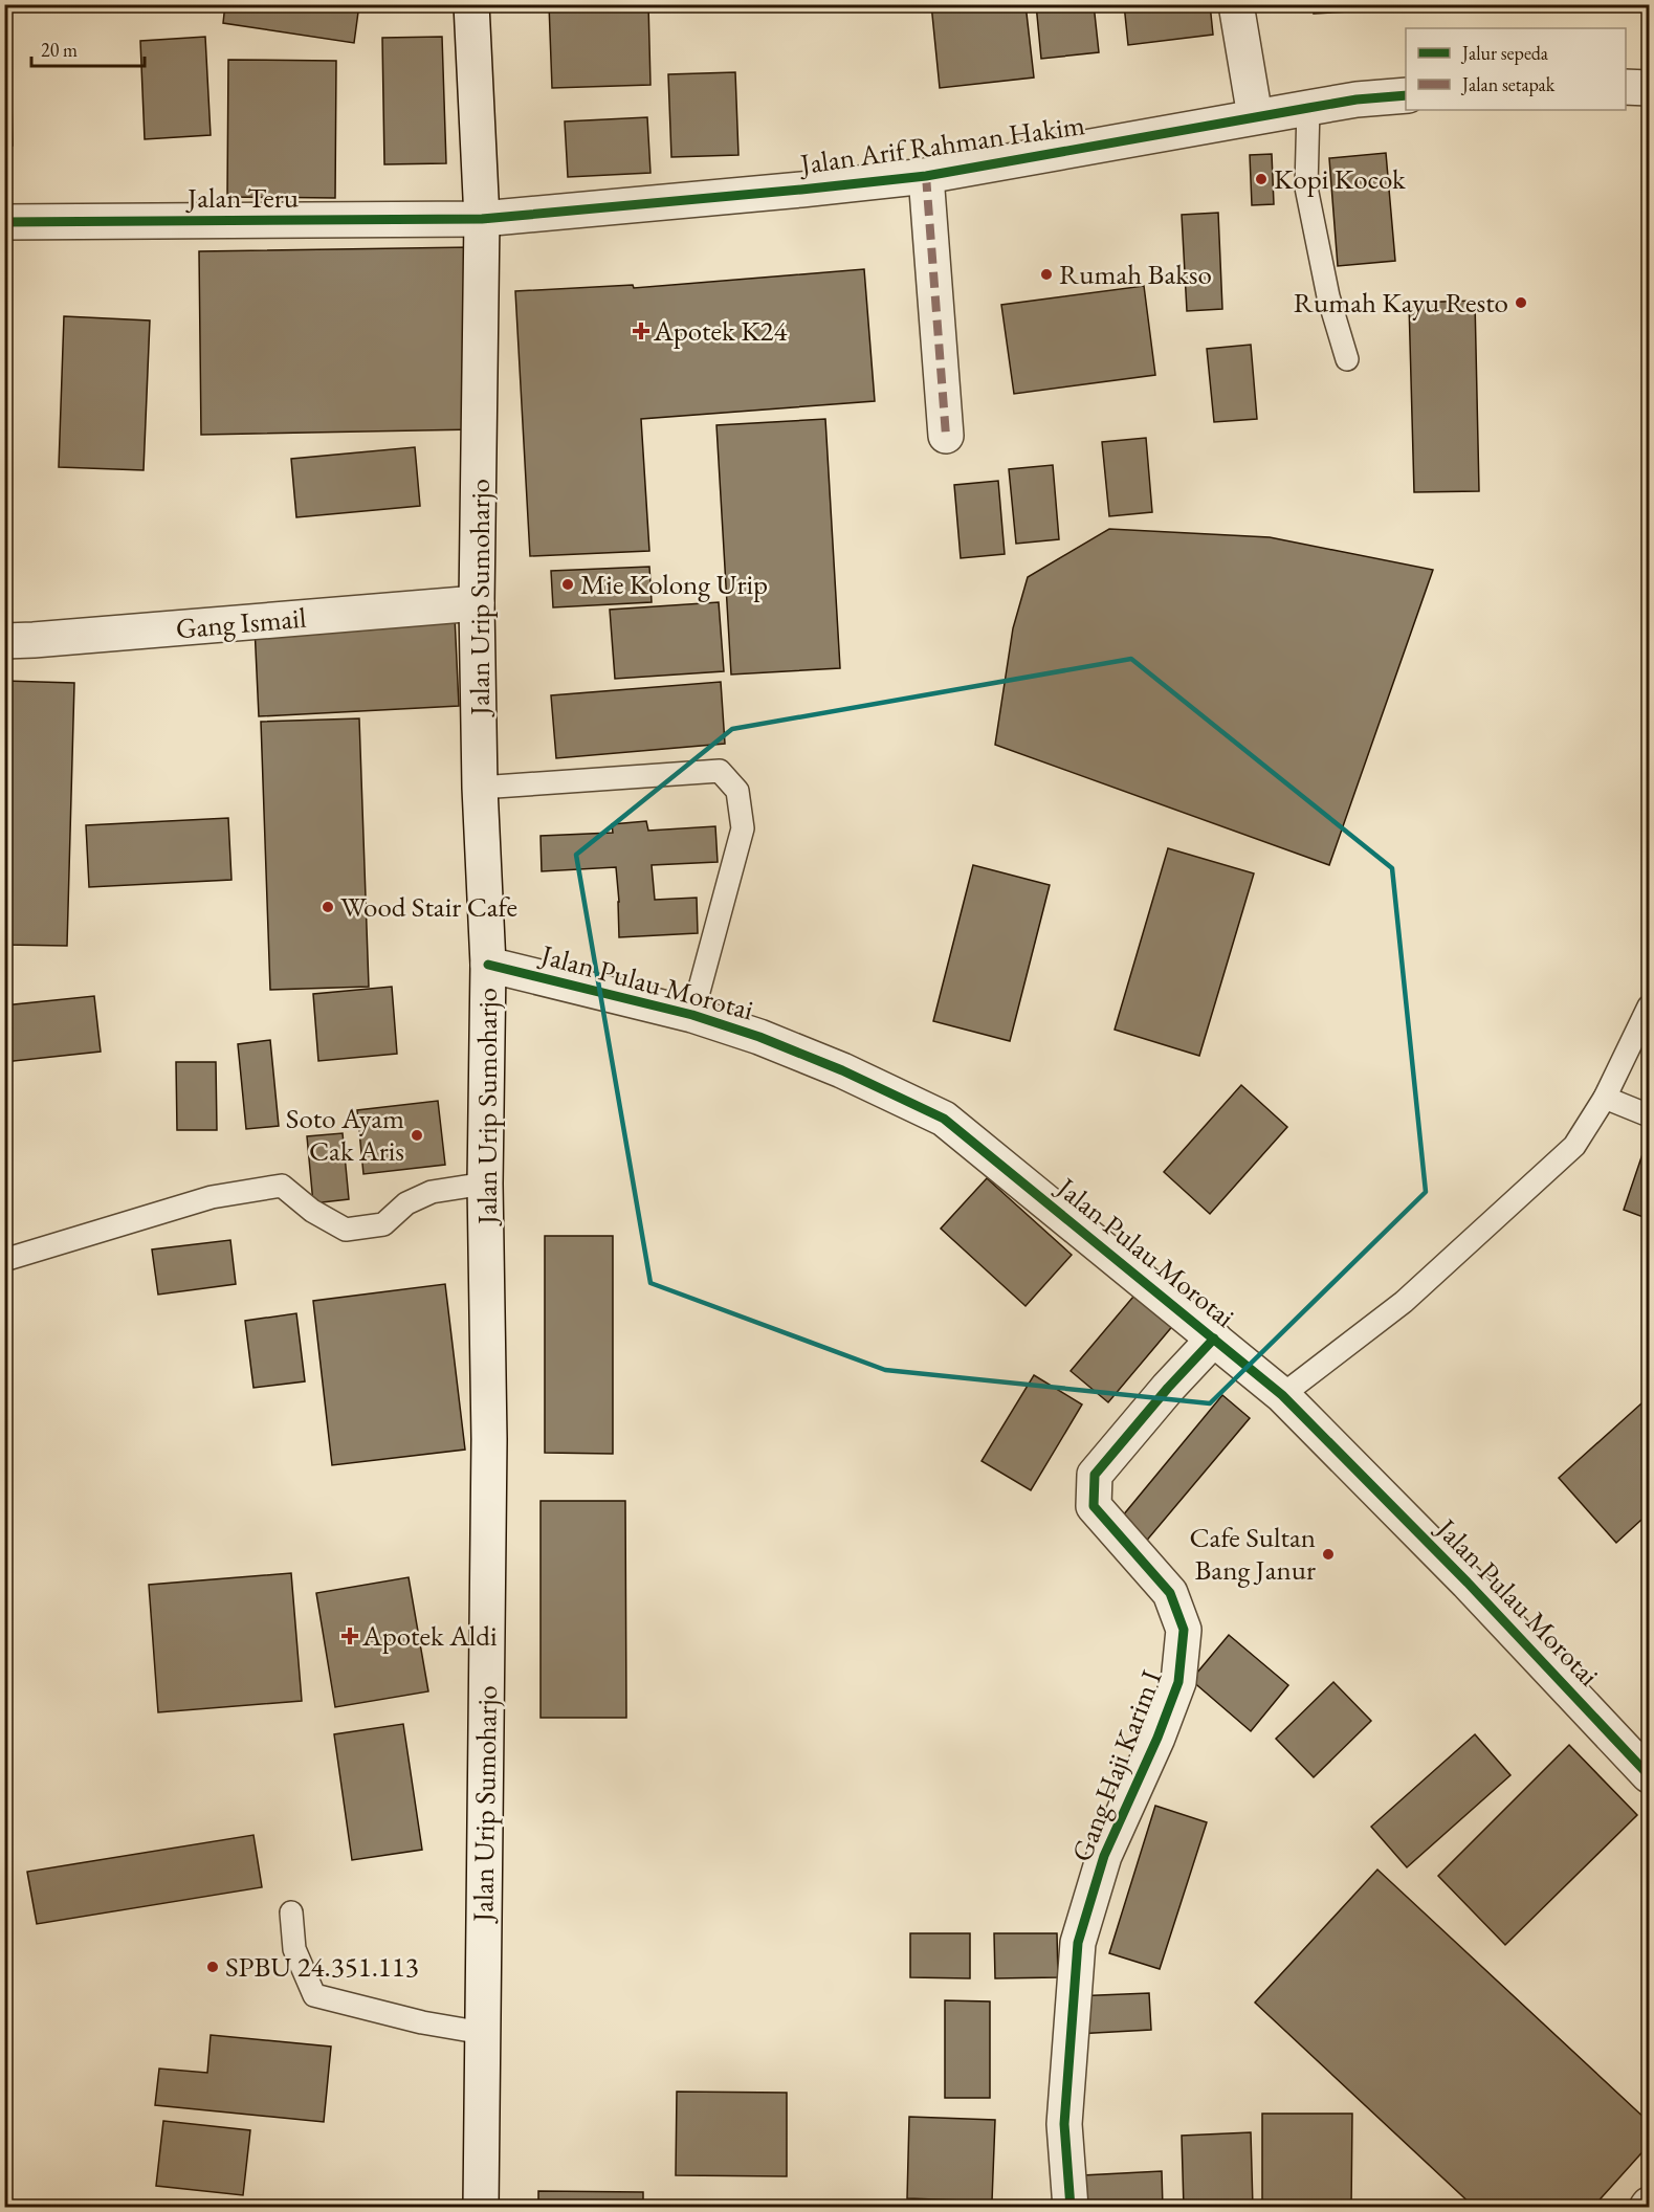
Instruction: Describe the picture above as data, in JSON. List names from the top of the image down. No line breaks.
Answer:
{"streets":{"street":["Jalan Arif Rahman Hakim","Jalan Teru","Jalan Urip Sumoharjo","Gang Ismail","Jalan Pulau Morotai","Gang Haji Karim I"]},"crossings":[["Jalan Arif Rahman Hakim","Jalan Teru"],["Jalan Arif Rahman Hakim","Jalan Urip Sumoharjo"],["Jalan Teru","Jalan Urip Sumoharjo"],["Jalan Urip Sumoharjo","Gang Ismail"],["Jalan Urip Sumoharjo","Jalan Pulau Morotai"],["Jalan Pulau Morotai","Gang Haji Karim I"]],"places":{"other":["Kopi Kocok","Rumah Bakso","Rumah Kayu Resto","Mie Kolong Urip","Wood Stair Cafe","Soto Ayam Cak Aris","Cafe Sultan Bang Janur","SPBU 24.351.113"],"health":["Apotek K24","Apotek Aldi"]},"legend":["Jalur sepeda","Jalan setapak"],"scale_bar":"20 m"}
